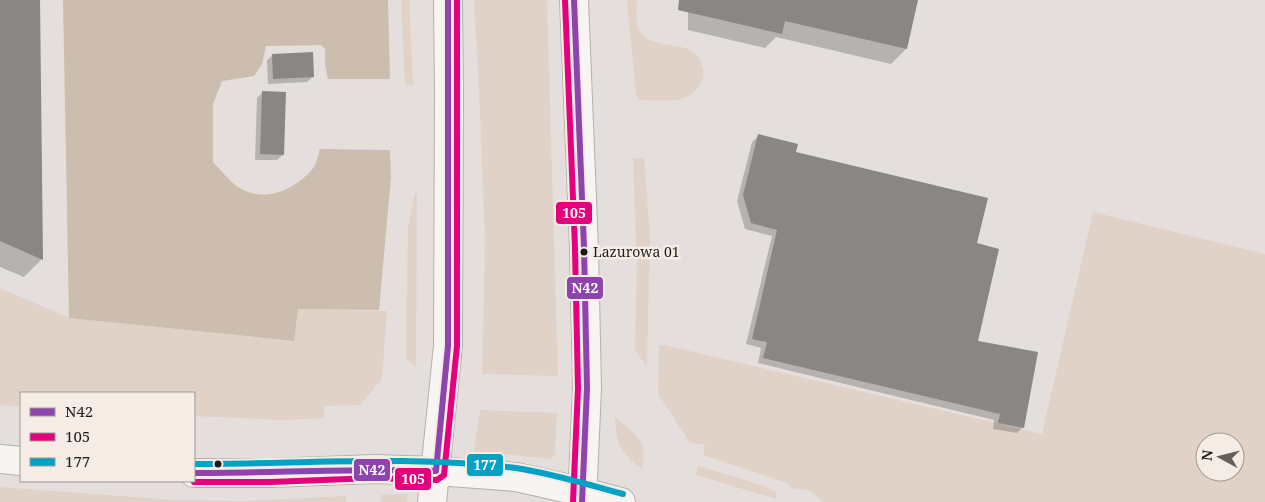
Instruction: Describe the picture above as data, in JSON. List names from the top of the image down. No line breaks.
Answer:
{"places":["Lazurowa 01"],"lines":["transit line N42","transit line 105","transit line 177"],"legend":["N42","105","177"],"north":"left"}
